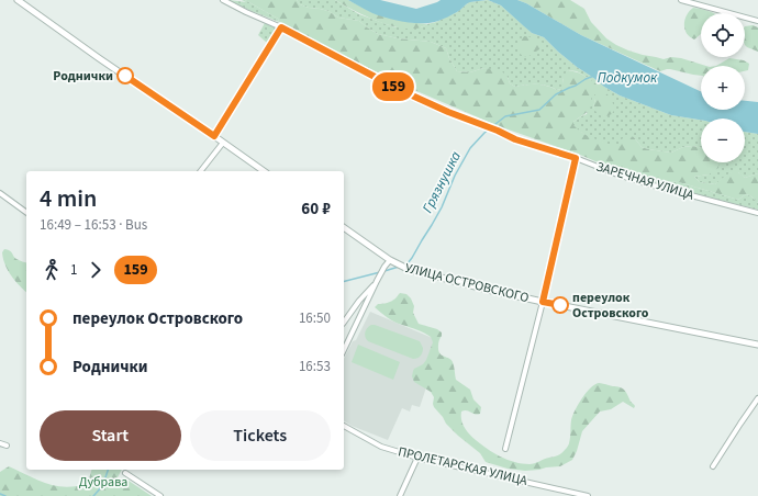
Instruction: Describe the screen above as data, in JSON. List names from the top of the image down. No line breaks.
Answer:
{"streets":{"street":["ЗАРЕЧНАЯ УЛИЦА","УЛИЦА ОСТРОВСКОГО","ПРОЛЕТАРСКАЯ УЛИЦА"]},"water":["Подкумок","Грязнушка"],"parks":["Дубрава"],"places":["Роднички","переулок Островского"],"lines":["bus line 159"],"page":{"on_map":"159","map_buttons":["+","−"],"heading":["4 min","16:49 – 16:53 · Bus","60 ₽"],"legs":["1","159"],"list":[{"name":"переулок Островского","value":"16:50"},{"name":"Роднички","value":"16:53"}],"buttons":["Start","Tickets"]}}
